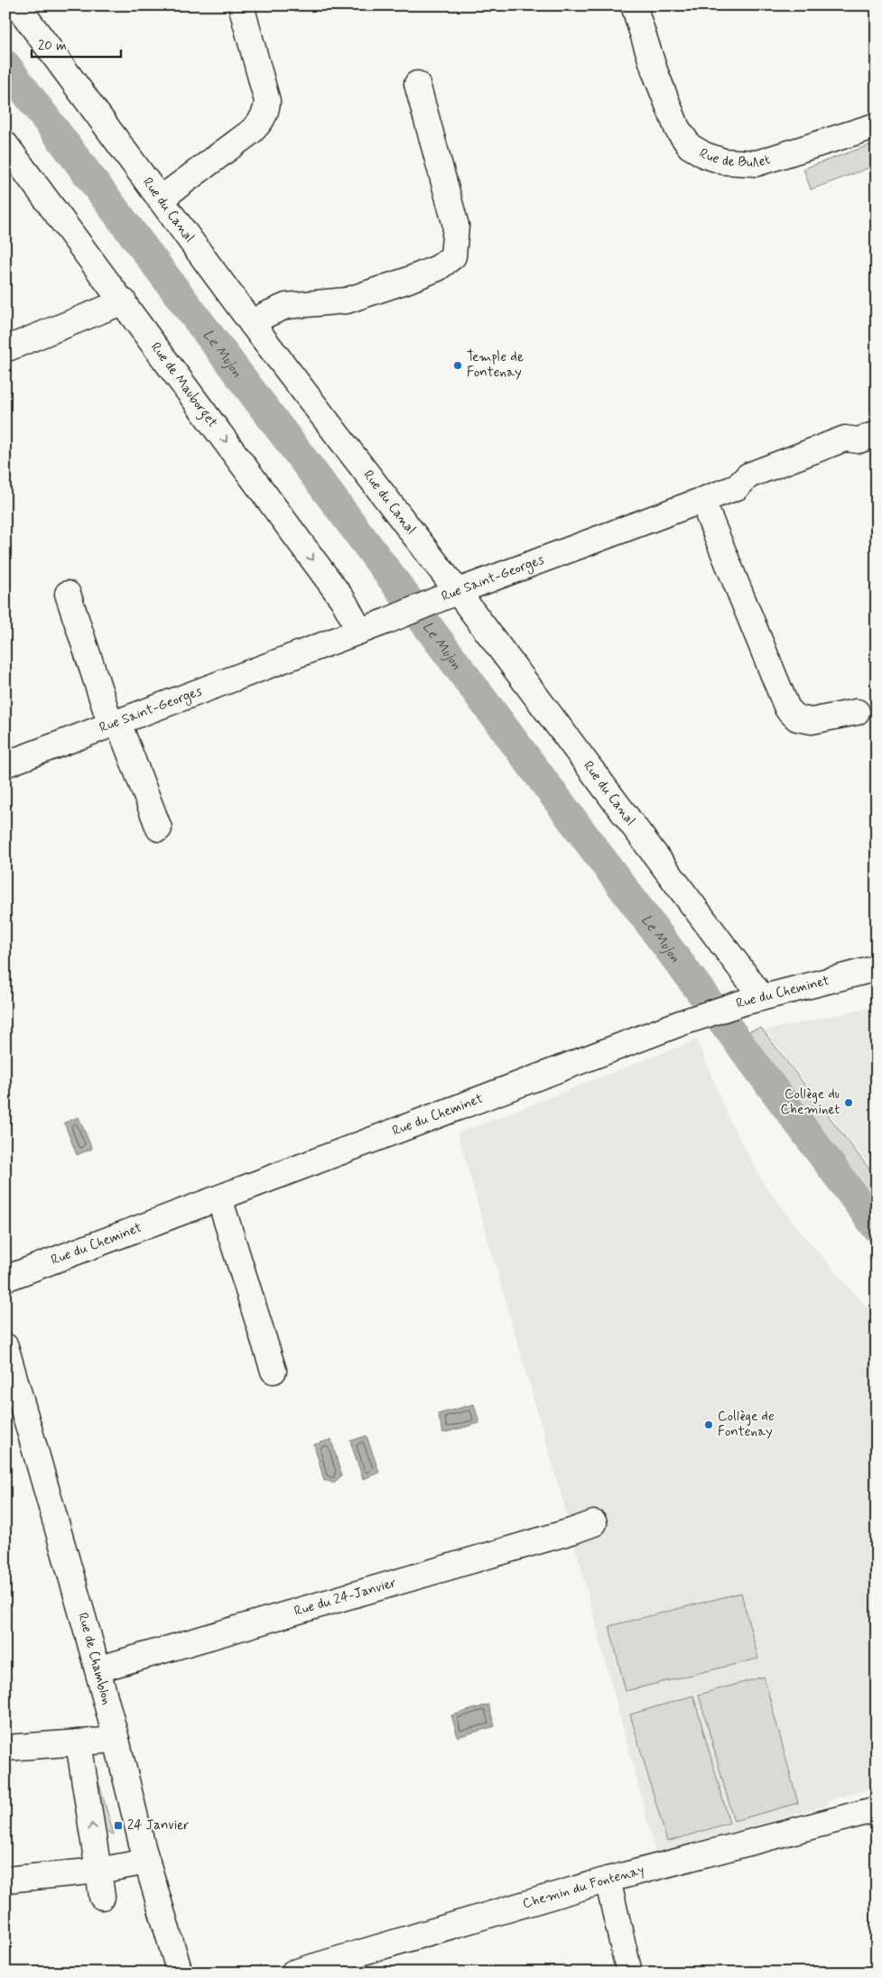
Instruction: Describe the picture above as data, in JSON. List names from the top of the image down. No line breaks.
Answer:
{"streets":{"street":["Rue de Bullet","Rue du Canal","Rue de Mauborget","Rue Saint-Georges","Rue du Cheminet","Rue du 24-Janvier","Rue de Chamblon","Chemin du Fontenay"]},"crossings":[["Rue du Canal","Rue Saint-Georges"],["Rue du Canal","Rue du Cheminet"],["Rue de Mauborget","Rue Saint-Georges"],["Rue du 24-Janvier","Rue de Chamblon"]],"one_way":["Rue de Mauborget"],"water":["Le Mujon"],"places":{"other":["Temple de Fontenay","Collège du Cheminet","Collège de Fontenay"],"transit":["24 Janvier"]},"scale_bar":"20 m"}
